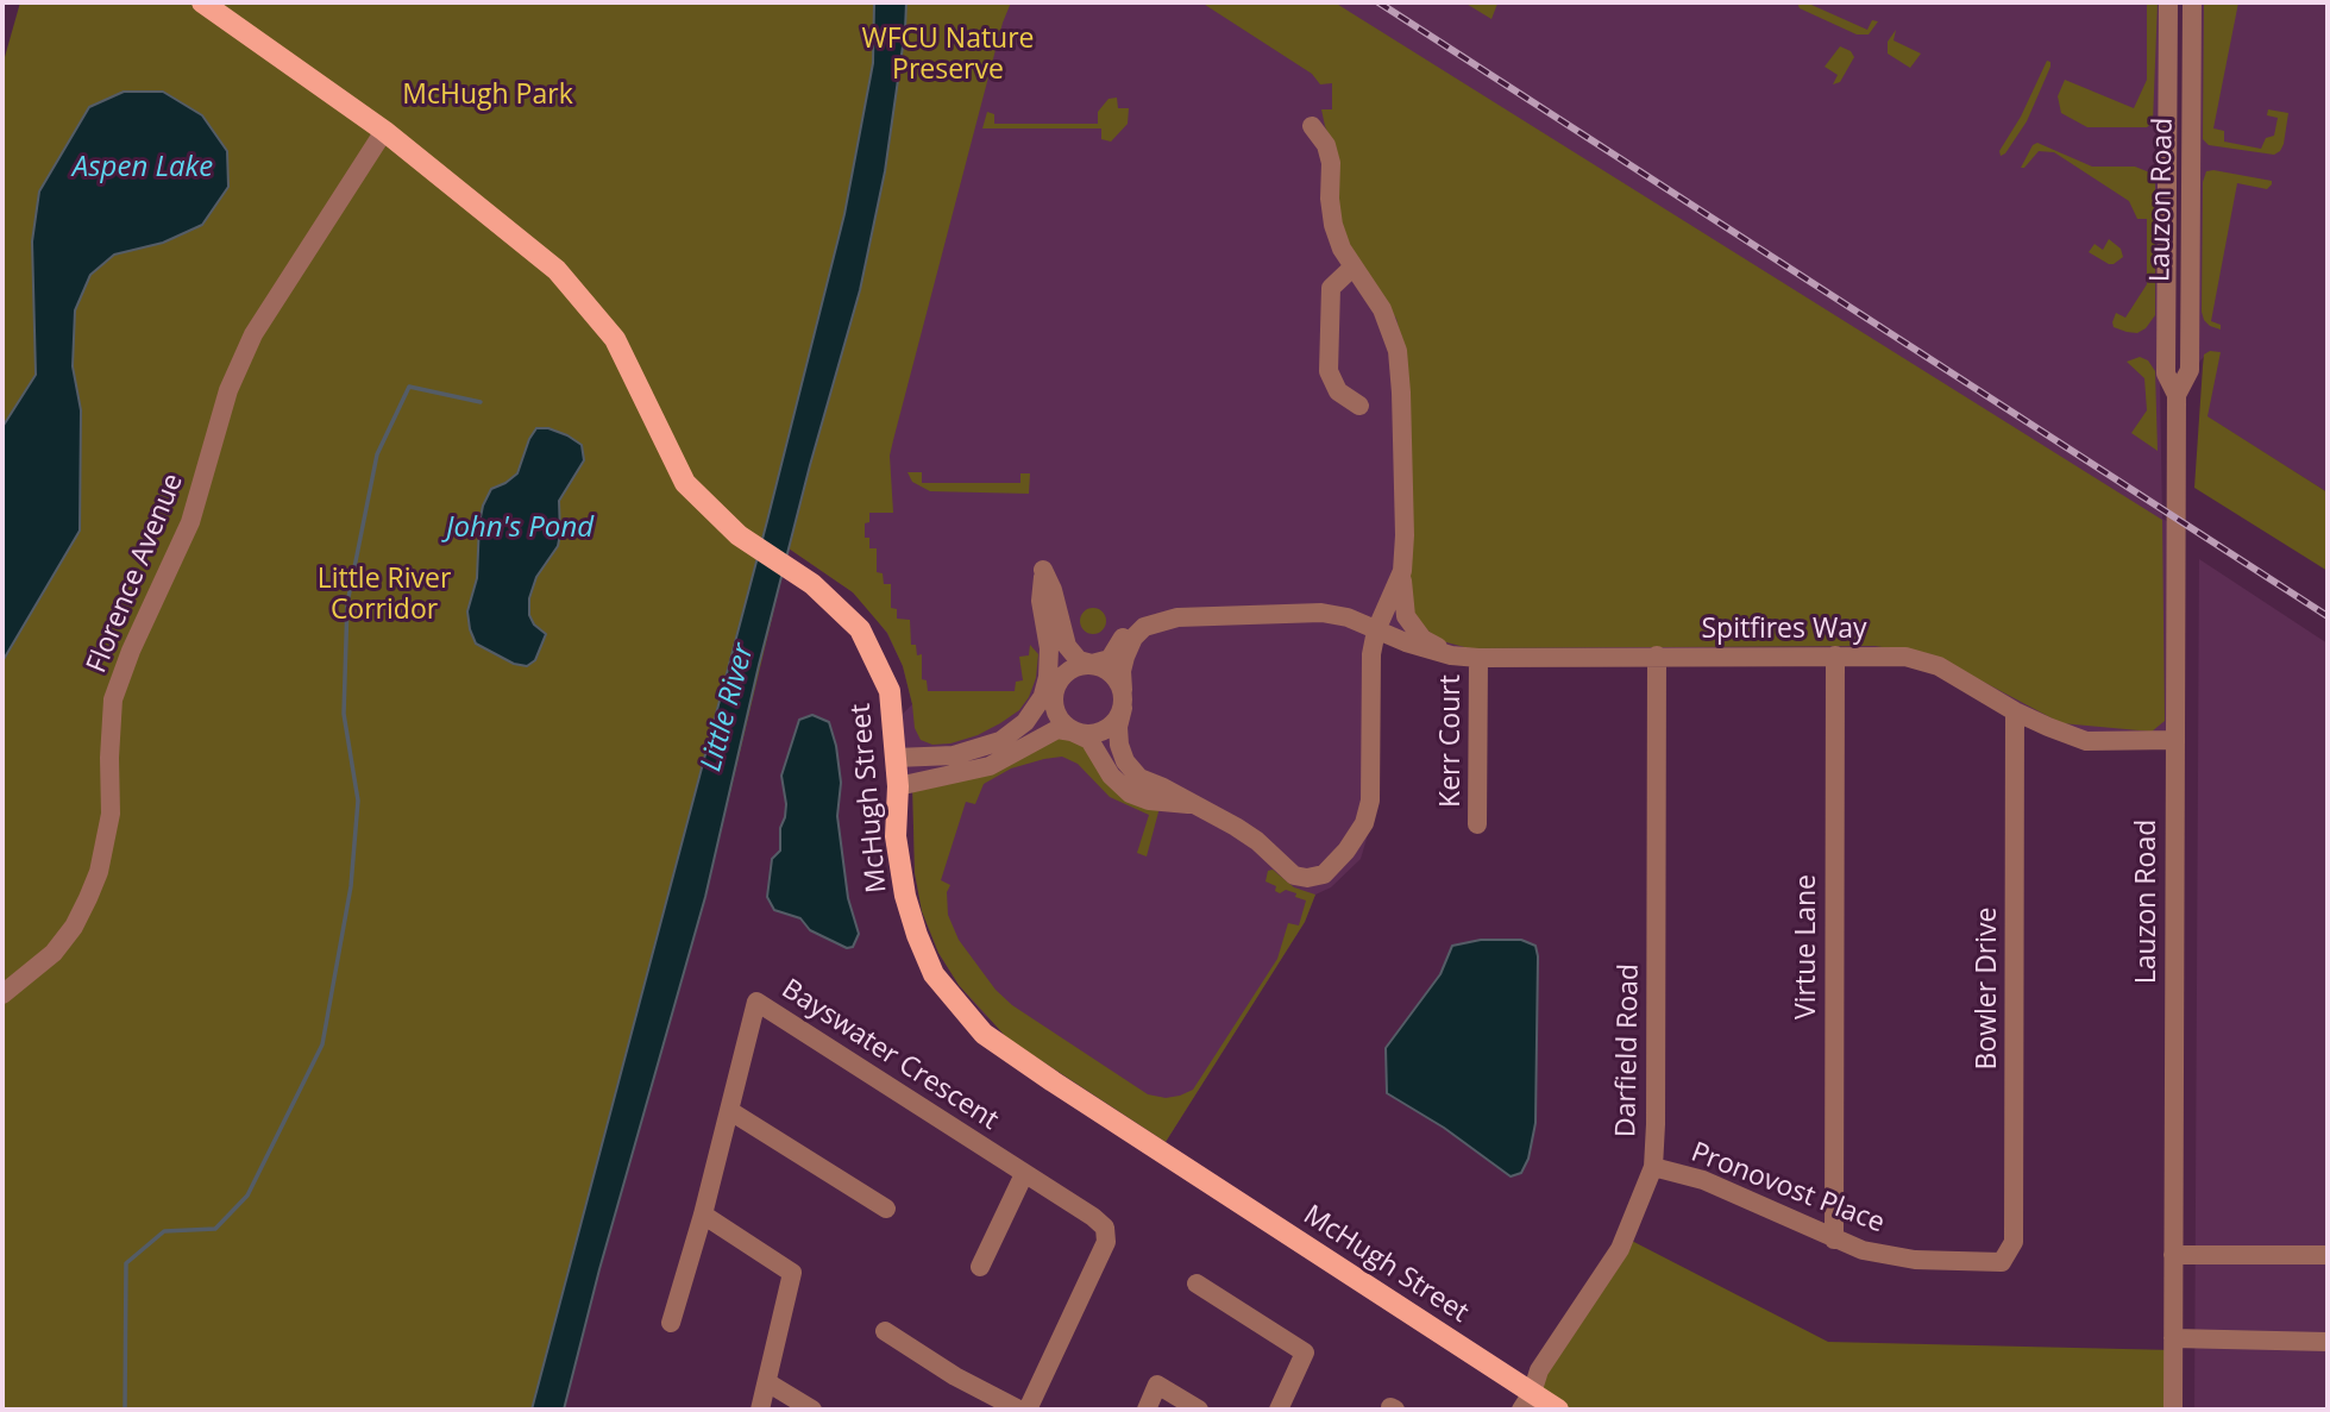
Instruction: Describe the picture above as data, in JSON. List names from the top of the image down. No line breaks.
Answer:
{"streets":{"main road":["McHugh Street"],"street":["Lauzon Road","Florence Avenue","Spitfires Way","Kerr Court","Virtue Lane","Bowler Drive","Darfield Road","Bayswater Crescent","Pronovost Place"]},"crossings":[["Lauzon Road","Spitfires Way"],["Florence Avenue","McHugh Street"],["Spitfires Way","Kerr Court"],["Spitfires Way","Virtue Lane"],["Spitfires Way","Bowler Drive"],["Spitfires Way","Darfield Road"],["McHugh Street","Darfield Road"],["Virtue Lane","Pronovost Place"],["Bowler Drive","Pronovost Place"],["Darfield Road","Pronovost Place"]],"water":["Aspen Lake","John's Pond","Little River"],"parks":["WFCU Nature Preserve","McHugh Park","Little River Corridor"]}
